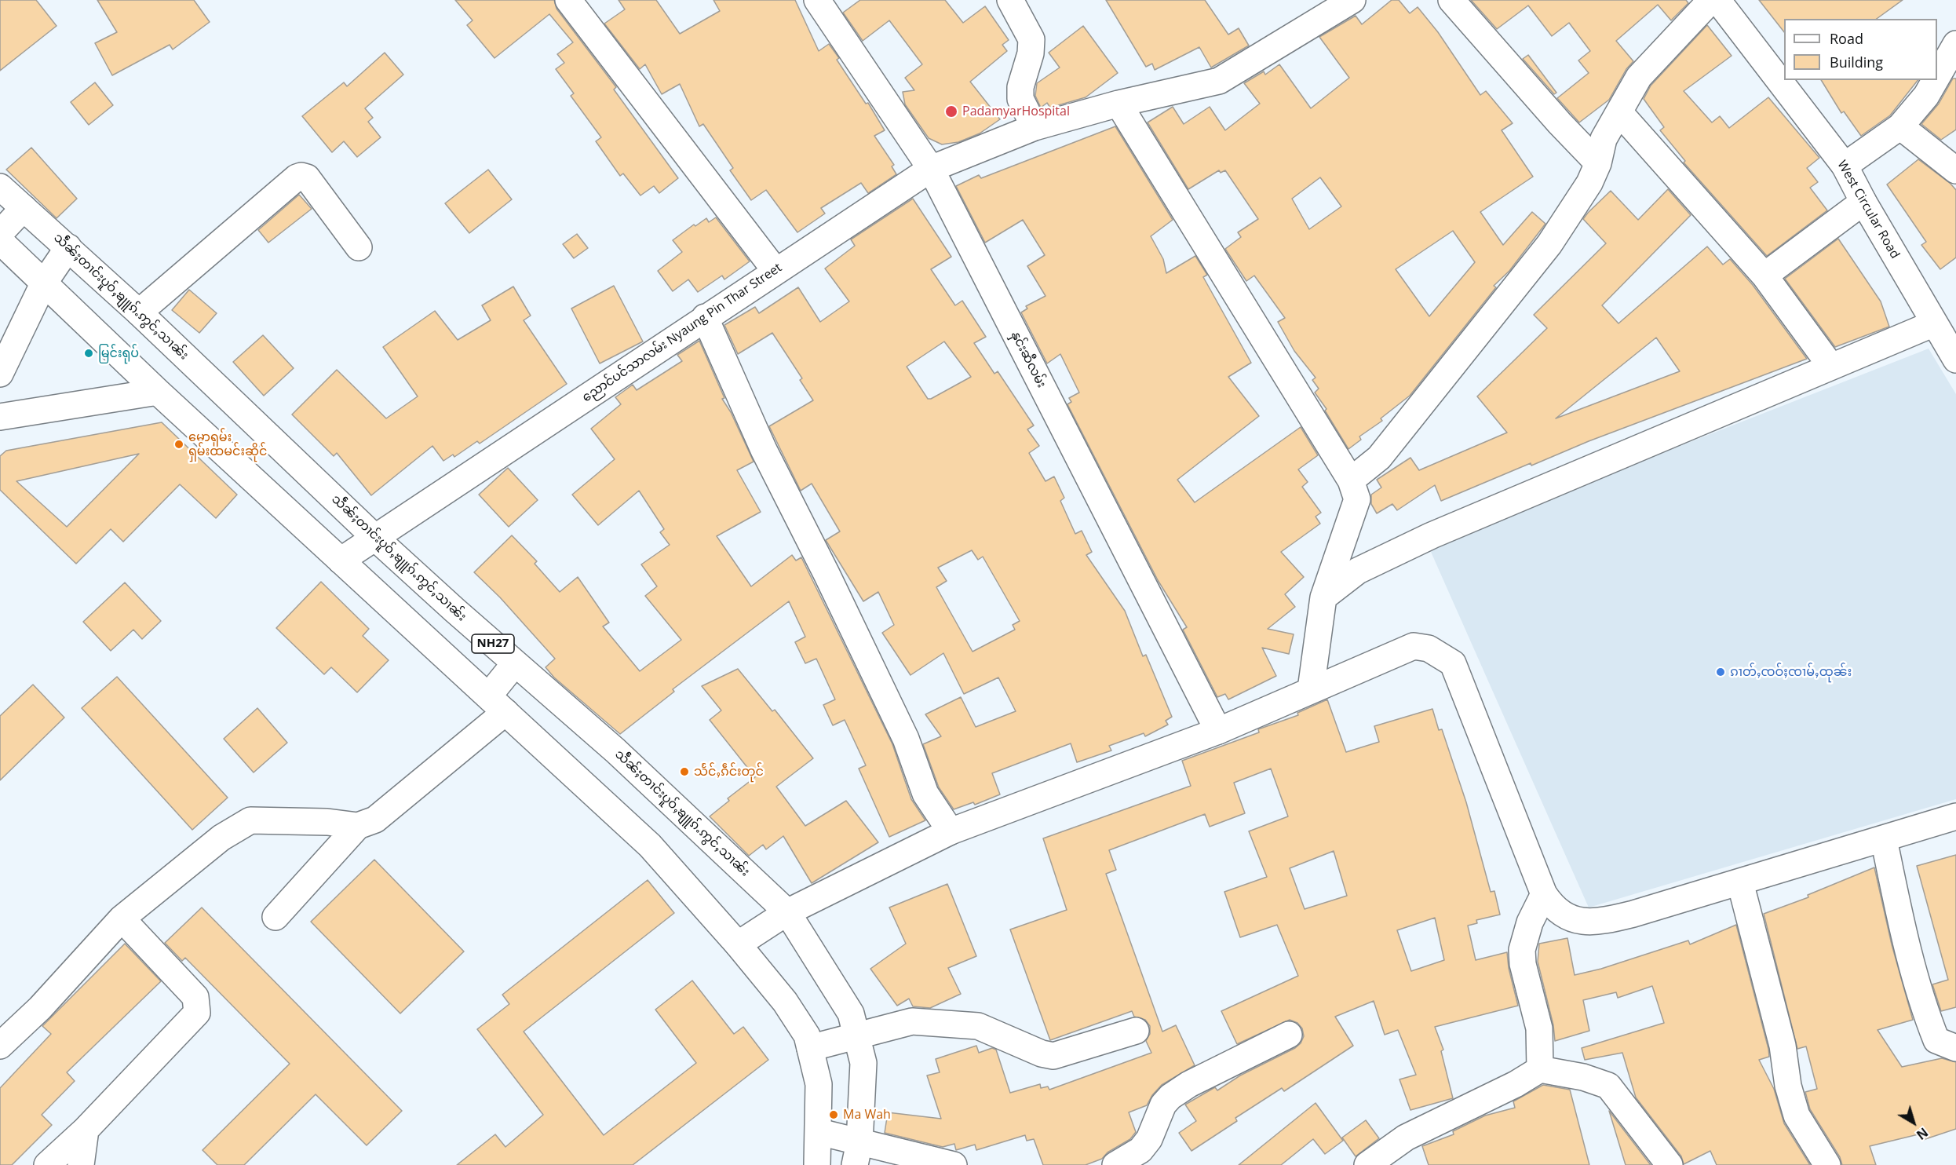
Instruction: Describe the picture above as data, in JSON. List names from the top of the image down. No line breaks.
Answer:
{"streets":{"main road":["West Circular Road","သဵႅၼ်ႈတၢင်းပူဝ်ႇၶျူၵ်ႉဢွင်ႇသၢၼ်း","ညောင်ပင်သာလမ်း Nyaung Pin Thar Street","နှင်းဆီလမ်း","NH27"]},"crossings":[["သဵႅၼ်ႈတၢင်းပူဝ်ႇၶျူၵ်ႉဢွင်ႇသၢၼ်း","ညောင်ပင်သာလမ်း Nyaung Pin Thar Street"],["ညောင်ပင်သာလမ်း Nyaung Pin Thar Street","နှင်းဆီလမ်း"]],"places":["PadamyarHospital","မြင်းရုပ်","မောရှမ်း ရှမ်းထမင်းဆိုင်","ၵၢတ်ႇၸဝ်ႈၸၢမ်ႇထုၼ်း","သႅင်ႇၵဵင်းတုင်","Ma Wah"],"legend":["Road","Building"],"north":"bottom right"}
